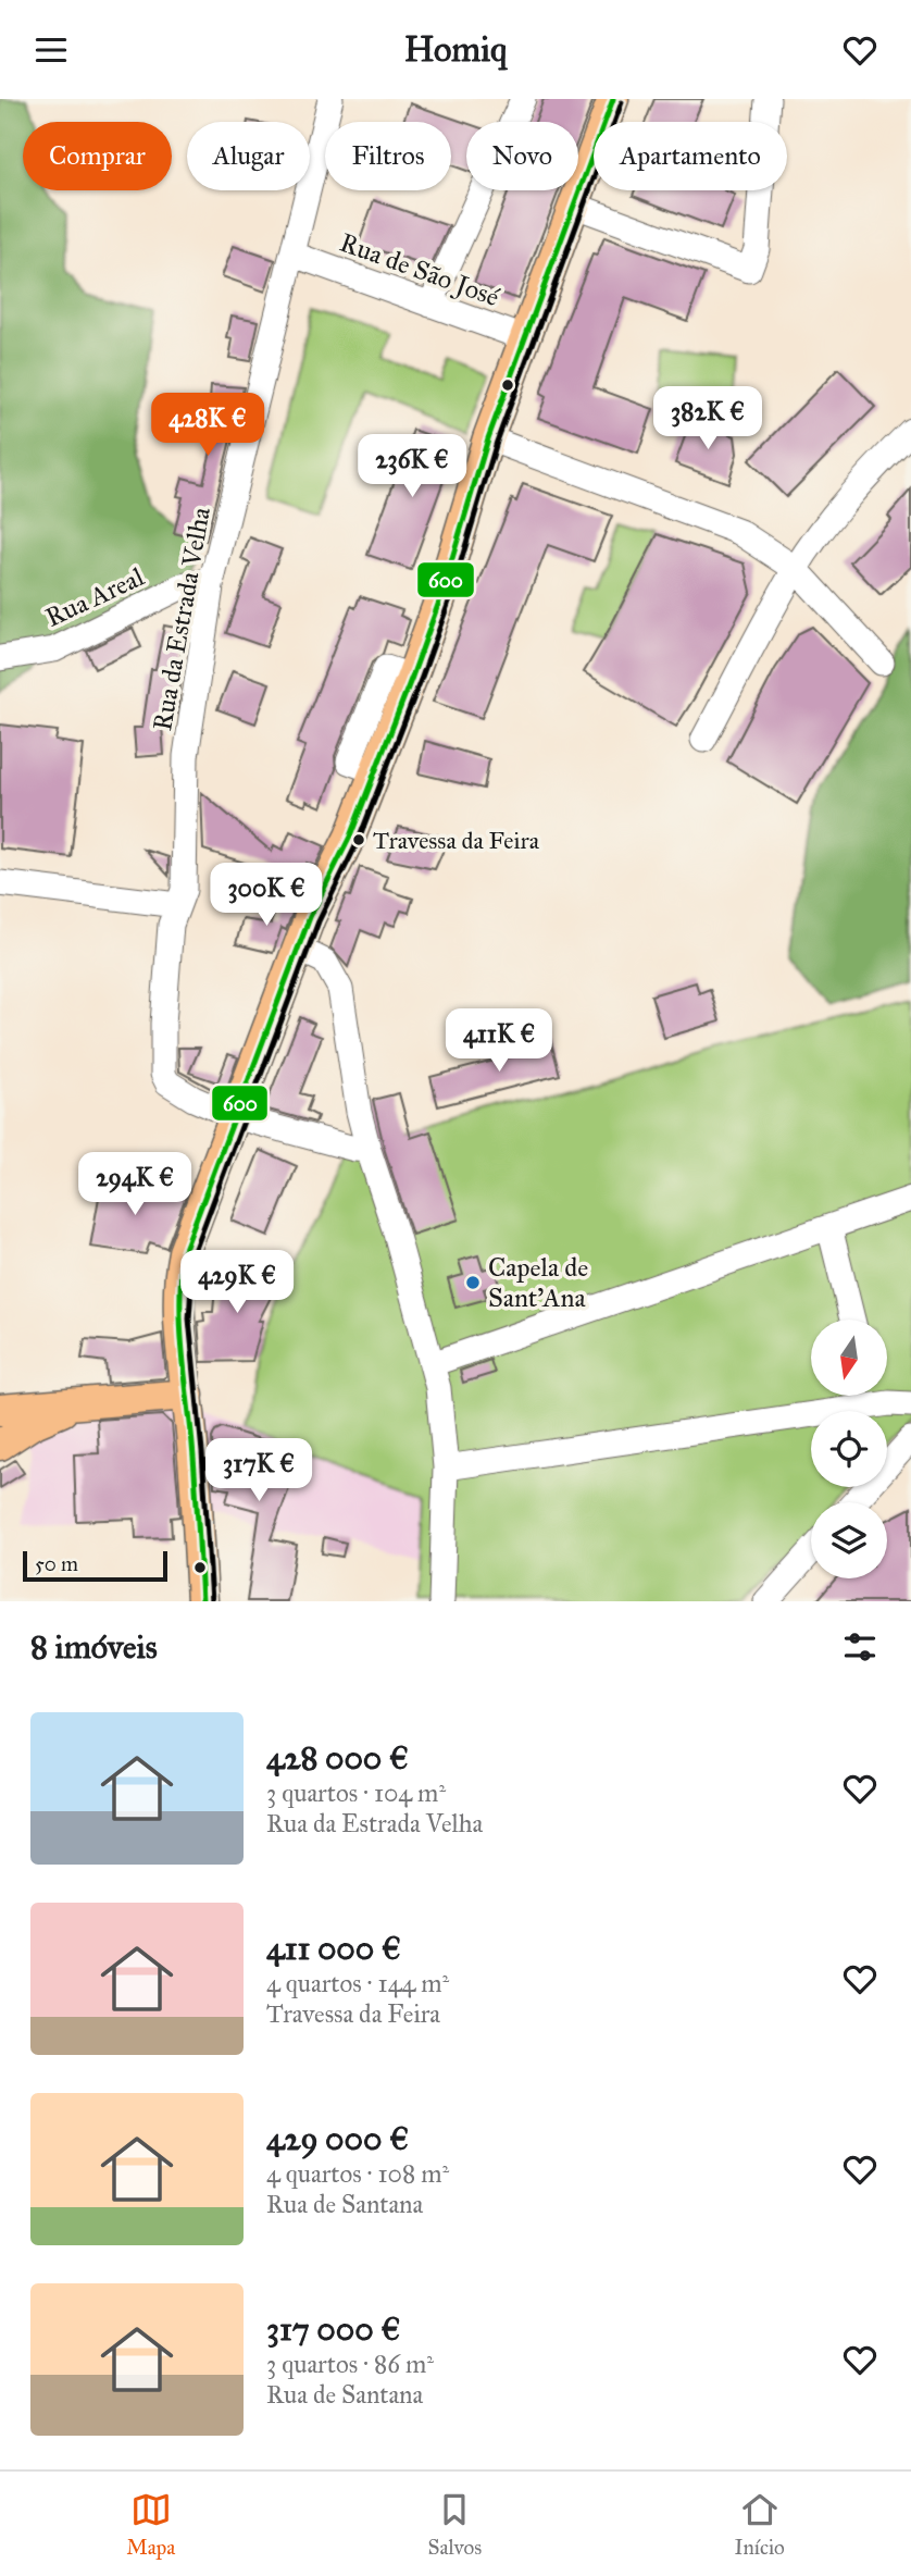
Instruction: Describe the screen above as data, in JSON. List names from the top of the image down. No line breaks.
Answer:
{"streets":{"street":["Rua de São José","Rua Areal","Rua da Estrada Velha"]},"crossings":[["Rua de São José","Rua da Estrada Velha"],["Rua Areal","Rua da Estrada Velha"]],"places":["Travessa da Feira","Capela de Sant'Ana"],"lines":["transit line 600"],"scale_bar":"50 m","north":"bottom","page":{"header":"Homiq","chip":["Comprar","Alugar","Filtros","Novo","Apartamento"],"price":["382K €","428K €","236K €","300K €","411K €","294K €","429K €","317K €"],"scale":"50 m","heading":"8 imóveis","list":[{"name":"428 000 €","note":"3 quartos · 104 m² · Rua da Estrada Velha"},{"name":"411 000 €","note":"4 quartos · 144 m² · Travessa da Feira"},{"name":"429 000 €","note":"4 quartos · 108 m² · Rua de Santana"},{"name":"317 000 €","note":"3 quartos · 86 m² · Rua de Santana"}],"tabs":["Mapa","Salvos","Início"]}}
